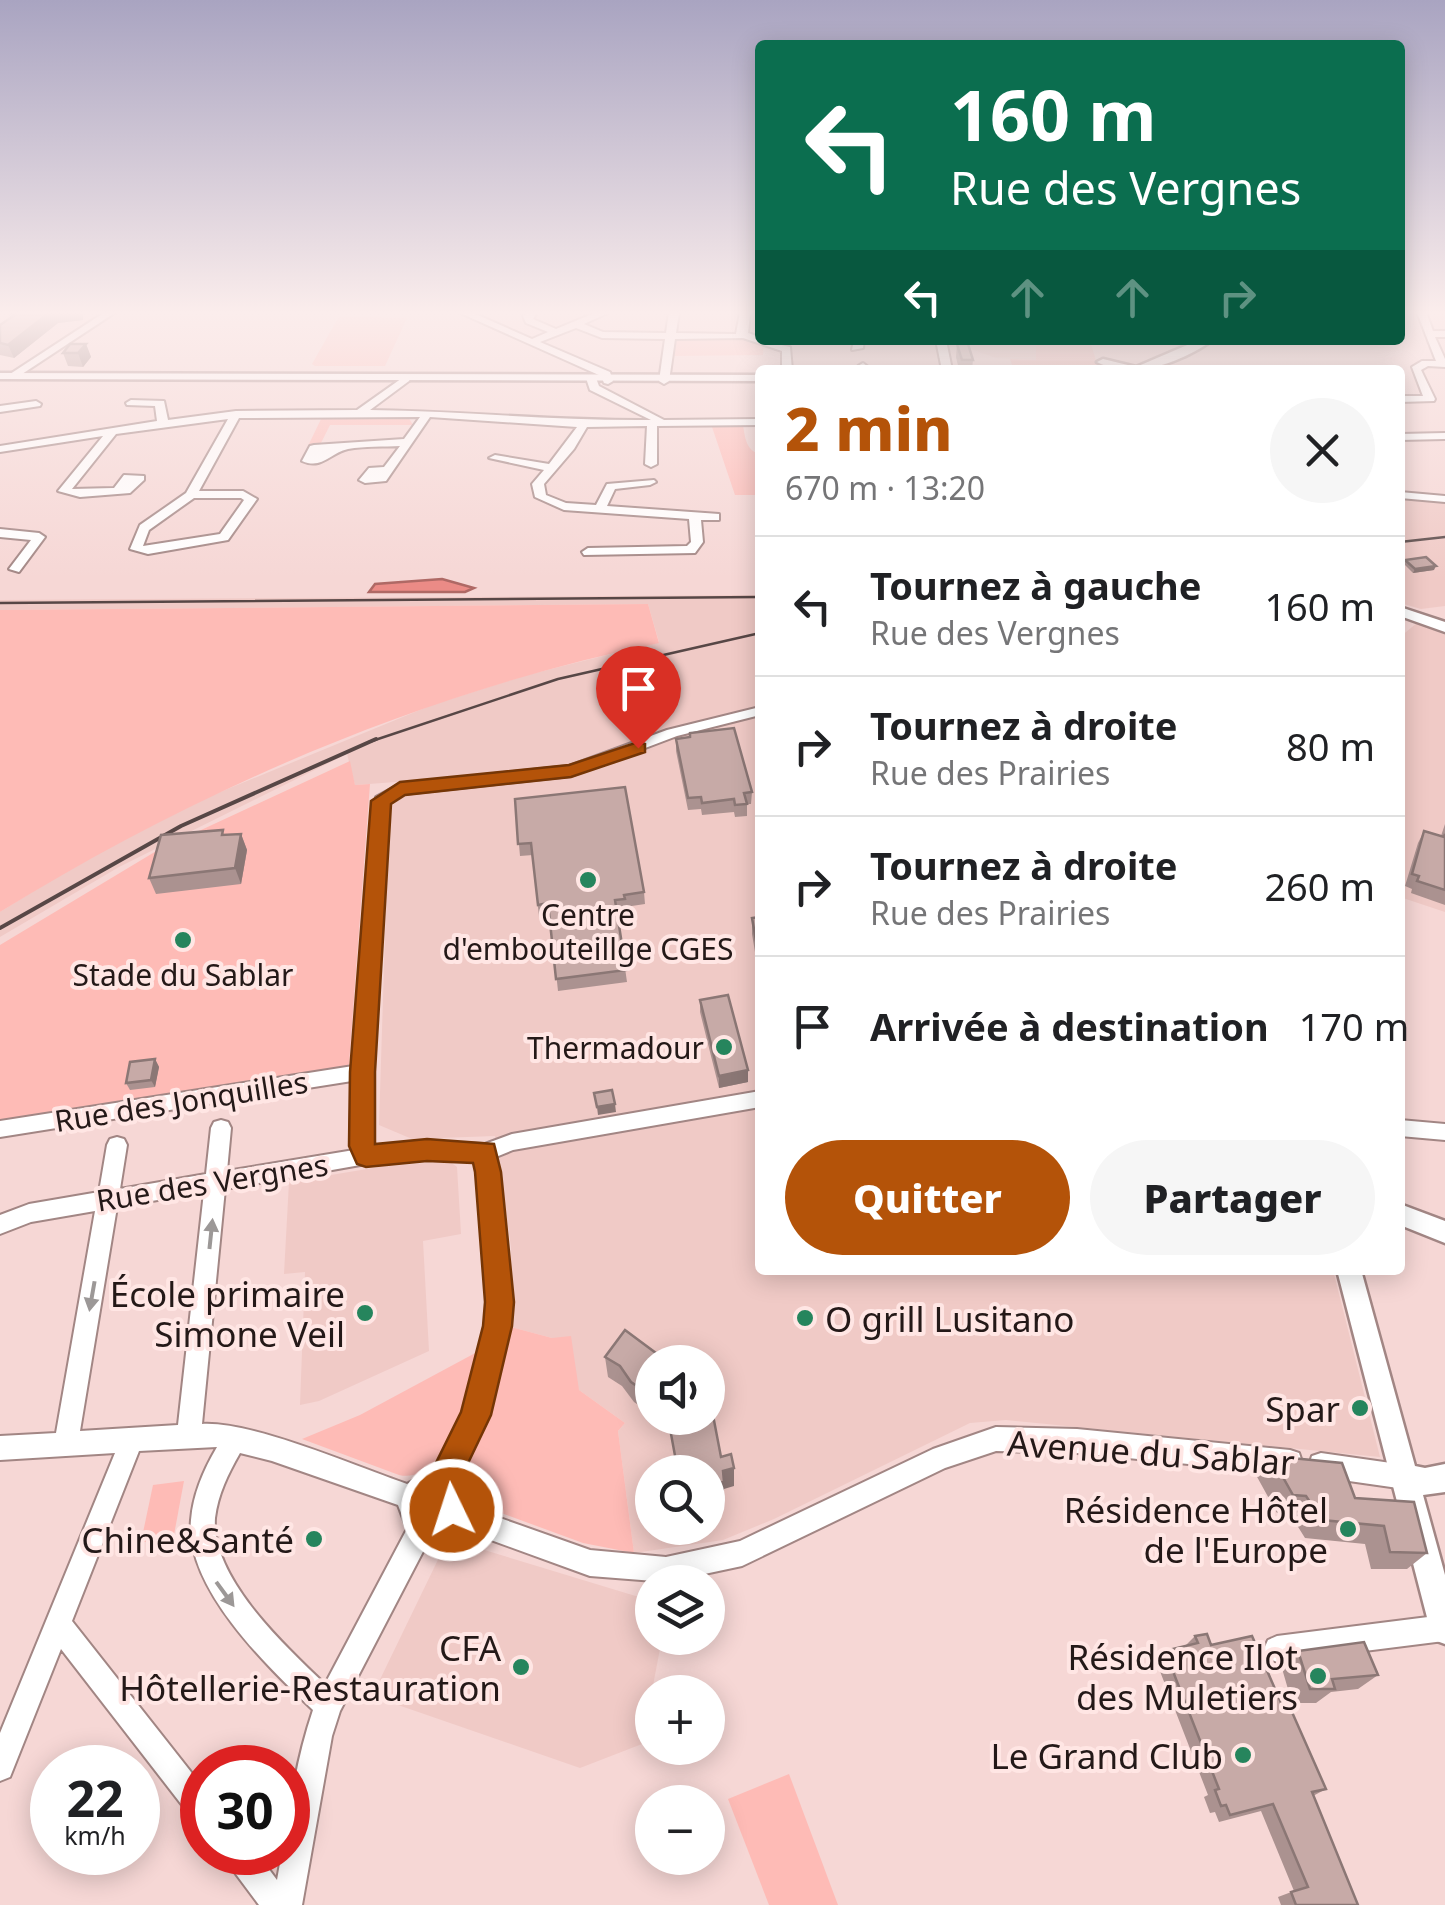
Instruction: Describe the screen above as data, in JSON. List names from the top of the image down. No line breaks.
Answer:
{"streets":{"street":["Rue des Jonquilles","Rue des Vergnes","Avenue du Sablar"]},"places":["Centre d'embouteillge CGES","Stade du Sablar","Thermadour","École primaire Simone Veil","O grill Lusitano","Spar","Résidence Hôtel de l'Europe","Chine&Santé","CFA Hôtellerie-Restauration","Résidence Ilot des Muletiers","Le Grand Club"],"page":{"turn":["160 m","Rue des Vergnes"],"heading":["2 min","670 m · 13:20"],"list":[{"name":"Tournez à gauche","note":"Rue des Vergnes","value":"160 m"},{"name":"Tournez à droite","note":"Rue des Prairies","value":"80 m"},{"name":"Tournez à droite","note":"Rue des Prairies","value":"260 m"},{"name":"Arrivée à destination","value":"170 m"}],"buttons":["Quitter","Partager"],"map_buttons":["+","−"],"speed":"22 km/h","limit":"30"}}
